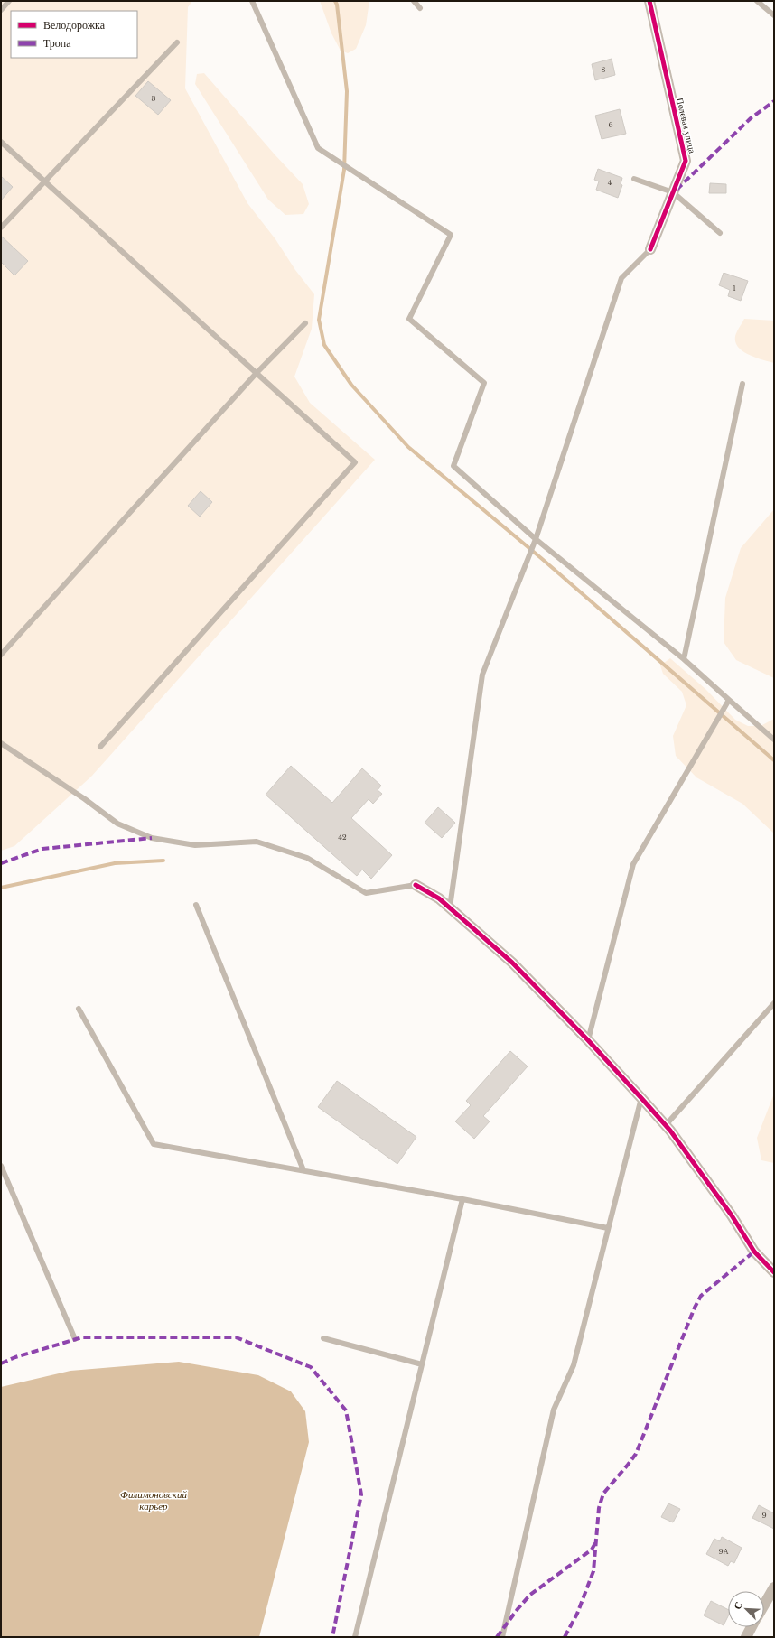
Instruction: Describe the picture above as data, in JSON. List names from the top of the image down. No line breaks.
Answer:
{"streets":{"street":["Полевая улица"]},"water":["Филимоновский карьер"],"house_numbers":["8","3","6","4","1","42","9","9А"],"legend":["Велодорожка","Тропа"],"north":"top left"}
